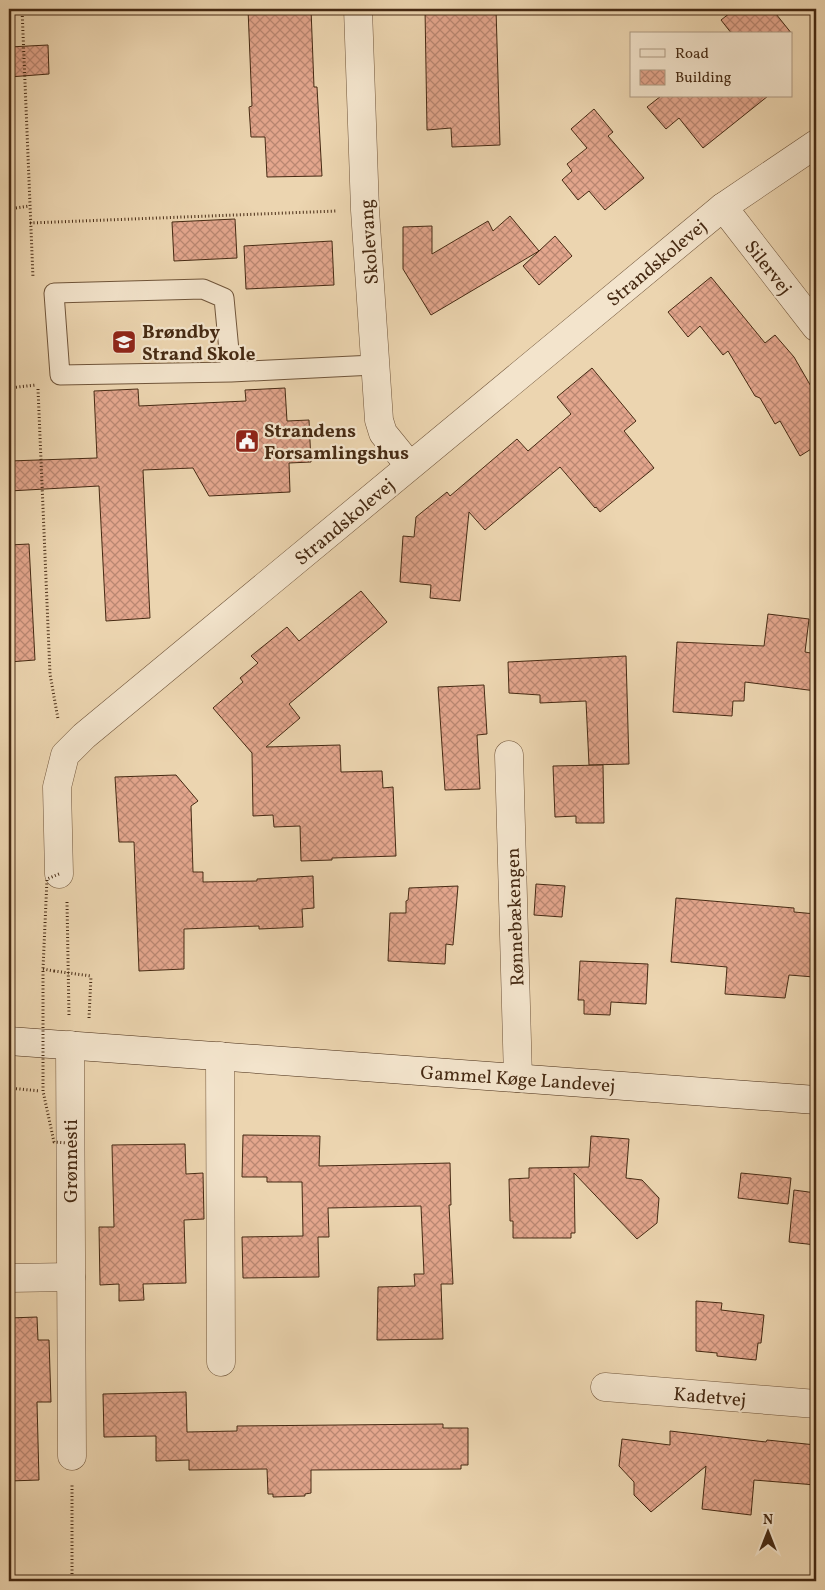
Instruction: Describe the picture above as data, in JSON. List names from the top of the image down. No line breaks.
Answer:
{"streets":{"street":["Skolevang","Strandskolevej","Silervej","Rønnebækengen","Gammel Køge Landevej","Grønnesti","Kadetvej"]},"crossings":[["Skolevang","Strandskolevej"],["Strandskolevej","Silervej"],["Rønnebækengen","Gammel Køge Landevej"],["Gammel Køge Landevej","Grønnesti"]],"places":{"school or university":["Brøndby Strand Skole"],"public building":["Strandens Forsamlingshus"]},"legend":["Road","Building"],"north":"top"}
